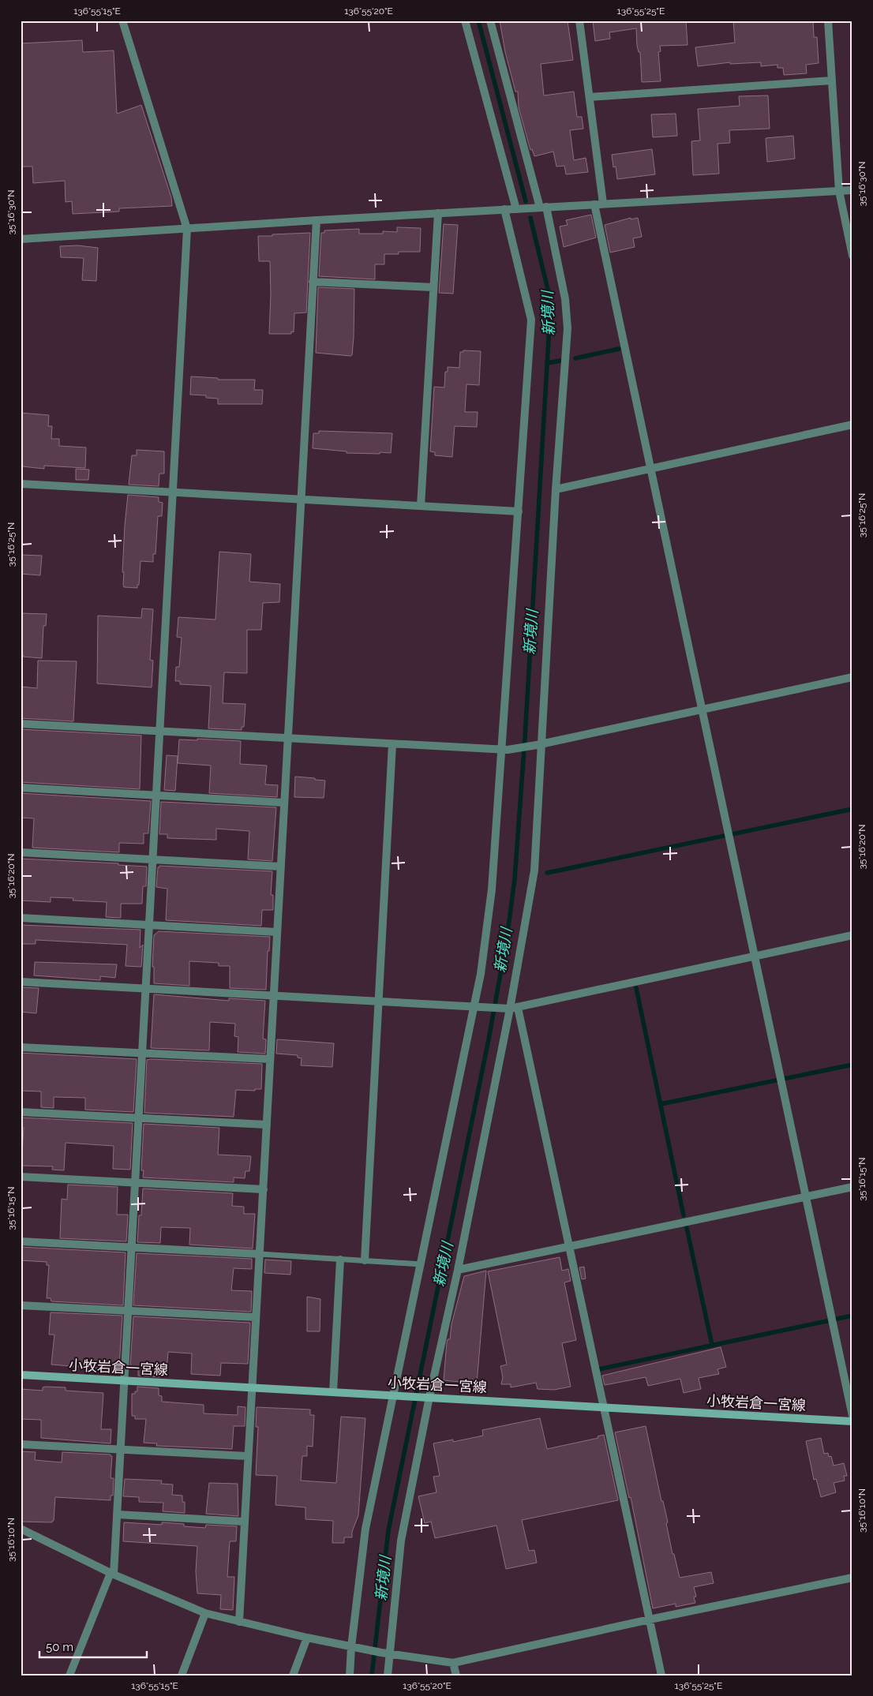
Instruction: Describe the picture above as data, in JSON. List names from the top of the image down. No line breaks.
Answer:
{"streets":{"main road":["小牧岩倉一宮線"]},"water":["新境川"],"scale_bar":"50 m","coordinates":["136°55'15\"E","136°55'20\"E","136°55'25\"E","35°16'30\"N","35°16'25\"N","35°16'20\"N","35°16'15\"N","35°16'10\"N"]}
